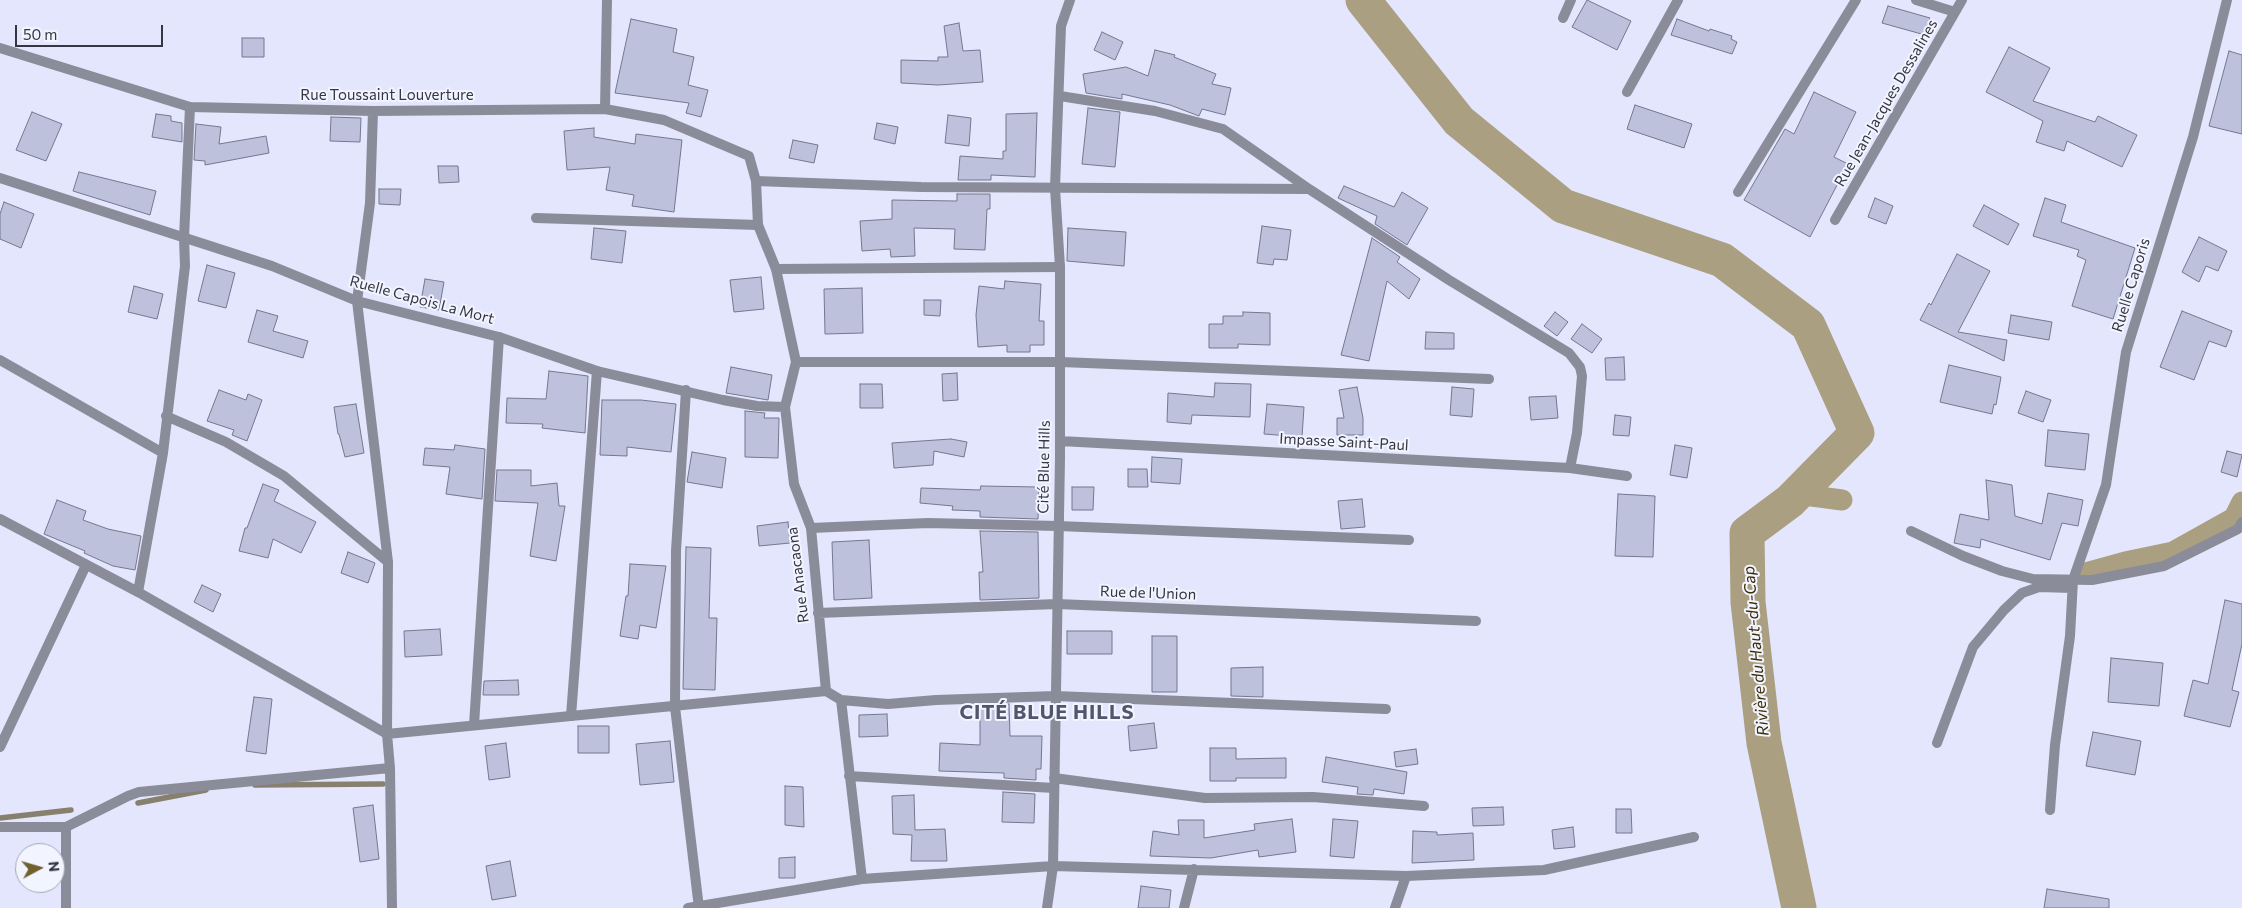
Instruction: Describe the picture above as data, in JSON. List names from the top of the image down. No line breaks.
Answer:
{"streets":{"street":["Rue Toussaint Louverture","Rue Jean-Jacques Dessalines","Ruelle Caporis","Ruelle Capois La Mort","Impasse Saint-Paul","Cité Blue Hills","Rue Anacaona","Rue de l'Union"]},"crossings":[["Rue Toussaint Louverture","Rue Anacaona"],["Ruelle Capois La Mort","Rue Anacaona"],["Impasse Saint-Paul","Cité Blue Hills"],["Cité Blue Hills","Rue de l'Union"],["Rue Anacaona","Rue de l'Union"]],"districts":["CITÉ BLUE HILLS"],"water":["Rivière du Haut-du-Cap"],"scale_bar":"50 m","north":"right"}
